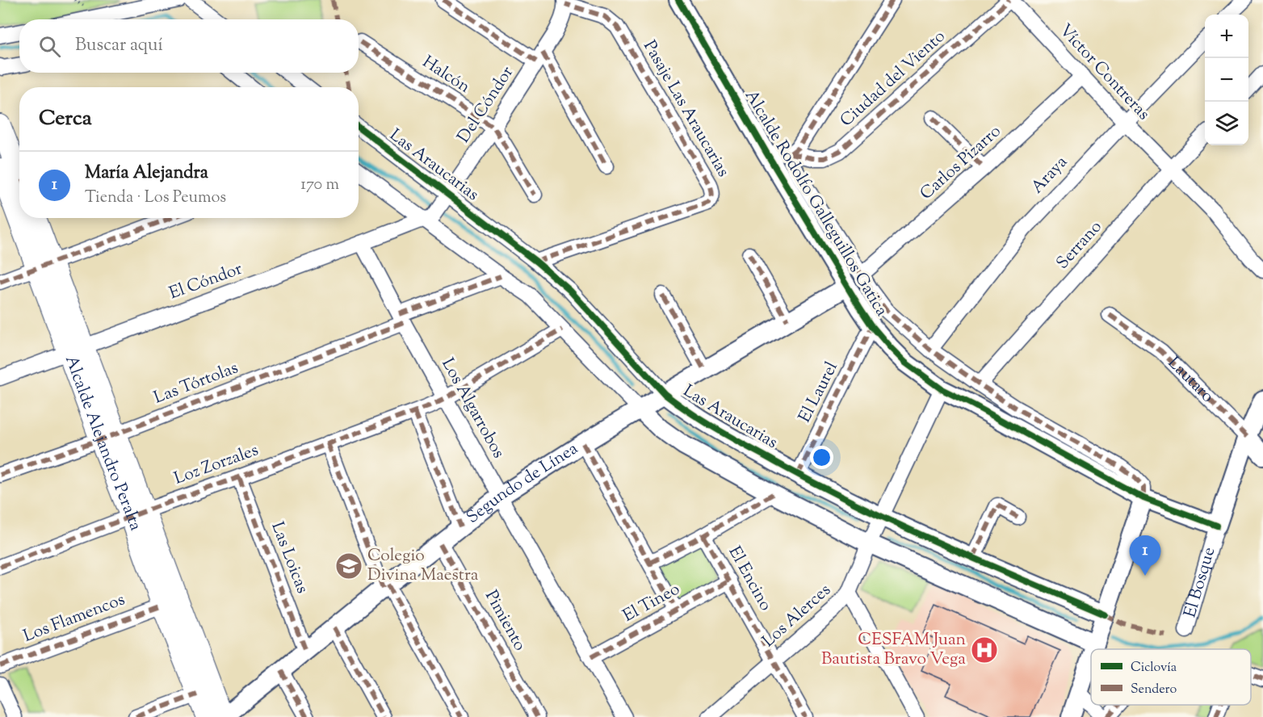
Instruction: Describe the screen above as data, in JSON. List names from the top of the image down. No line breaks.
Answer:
{"streets":{"main road":["Alcalde Alejandro Peralta"],"street":["Víctor Contreras","Halcón","Ciudad del Viento","Del Cóndor","Pasaje Las Araucarias","Carlos Pizarro","Las Araucarias","Araya","Alcalde Rodolfo Galleguillos Gatica","Serrano","El Cóndor","Lautaro","Las Tórtolas","El Laurel","Los Algarrobos","Loz Zorzales","Segundo de Línea","Las Loicas","El Encino","El Bosque","El Tineo","Los Alerces","Los Flamencos","Pimiento"]},"crossings":[["Víctor Contreras","Ciudad del Viento"],["Víctor Contreras","Carlos Pizarro"],["Víctor Contreras","Araya"],["Víctor Contreras","Serrano"],["Halcón","Del Cóndor"],["Ciudad del Viento","Alcalde Rodolfo Galleguillos Gatica"],["Del Cóndor","Pasaje Las Araucarias"],["Del Cóndor","Las Araucarias"],["Del Cóndor","El Cóndor"],["Pasaje Las Araucarias","Las Araucarias"],["Carlos Pizarro","Alcalde Rodolfo Galleguillos Gatica"],["Las Araucarias","El Laurel"],["Las Araucarias","Segundo de Línea"],["Las Araucarias","Los Alerces"],["Araya","Alcalde Rodolfo Galleguillos Gatica"],["Alcalde Rodolfo Galleguillos Gatica","Serrano"],["Alcalde Rodolfo Galleguillos Gatica","El Laurel"],["Alcalde Rodolfo Galleguillos Gatica","Segundo de Línea"],["Alcalde Rodolfo Galleguillos Gatica","El Bosque"],["Alcalde Rodolfo Galleguillos Gatica","Los Alerces"],["El Cóndor","Los Algarrobos"],["El Cóndor","Alcalde Alejandro Peralta"],["Lautaro","El Bosque"],["Las Tórtolas","Los Algarrobos"],["Las Tórtolas","Alcalde Alejandro Peralta"],["Los Algarrobos","Loz Zorzales"],["Los Algarrobos","Segundo de Línea"],["Los Algarrobos","El Tineo"],["Alcalde Alejandro Peralta","Loz Zorzales"],["Alcalde Alejandro Peralta","Los Flamencos"],["Loz Zorzales","Las Loicas"],["Segundo de Línea","Las Loicas"],["Segundo de Línea","Pimiento"],["El Encino","El Tineo"],["El Encino","Los Alerces"]],"places":{"school or university":["Colegio Divina Maestra"],"hospital":["CESFAM Juan Bautista Bravo Vega"]},"legend":["Ciclovía","Sendero"],"page":{"map_buttons":["+","−"],"search":"Buscar aquí","heading":"Cerca","list":[{"mark":"1","name":"María Alejandra","note":"Tienda · Los Peumos","value":"170 m"}],"pins":"1"}}
